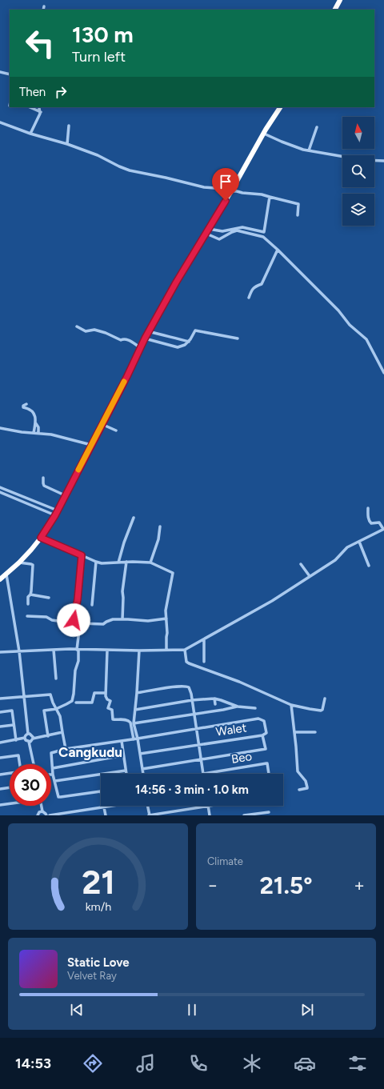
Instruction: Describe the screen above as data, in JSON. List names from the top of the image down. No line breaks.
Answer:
{"streets":{"street":["Walet","Beo"]},"districts":["Cangkudu"],"north":"top","page":{"turn":["130 m","Turn left"],"then":"Then","limit":"30","trip":"14:56 · 3 min · 1.0 km","tile":"Climate","heat":["−","21.5°","+"],"song":["Static Love","Velvet Ray"],"tabs":"14:53","gauge":["21","km/h"]}}
